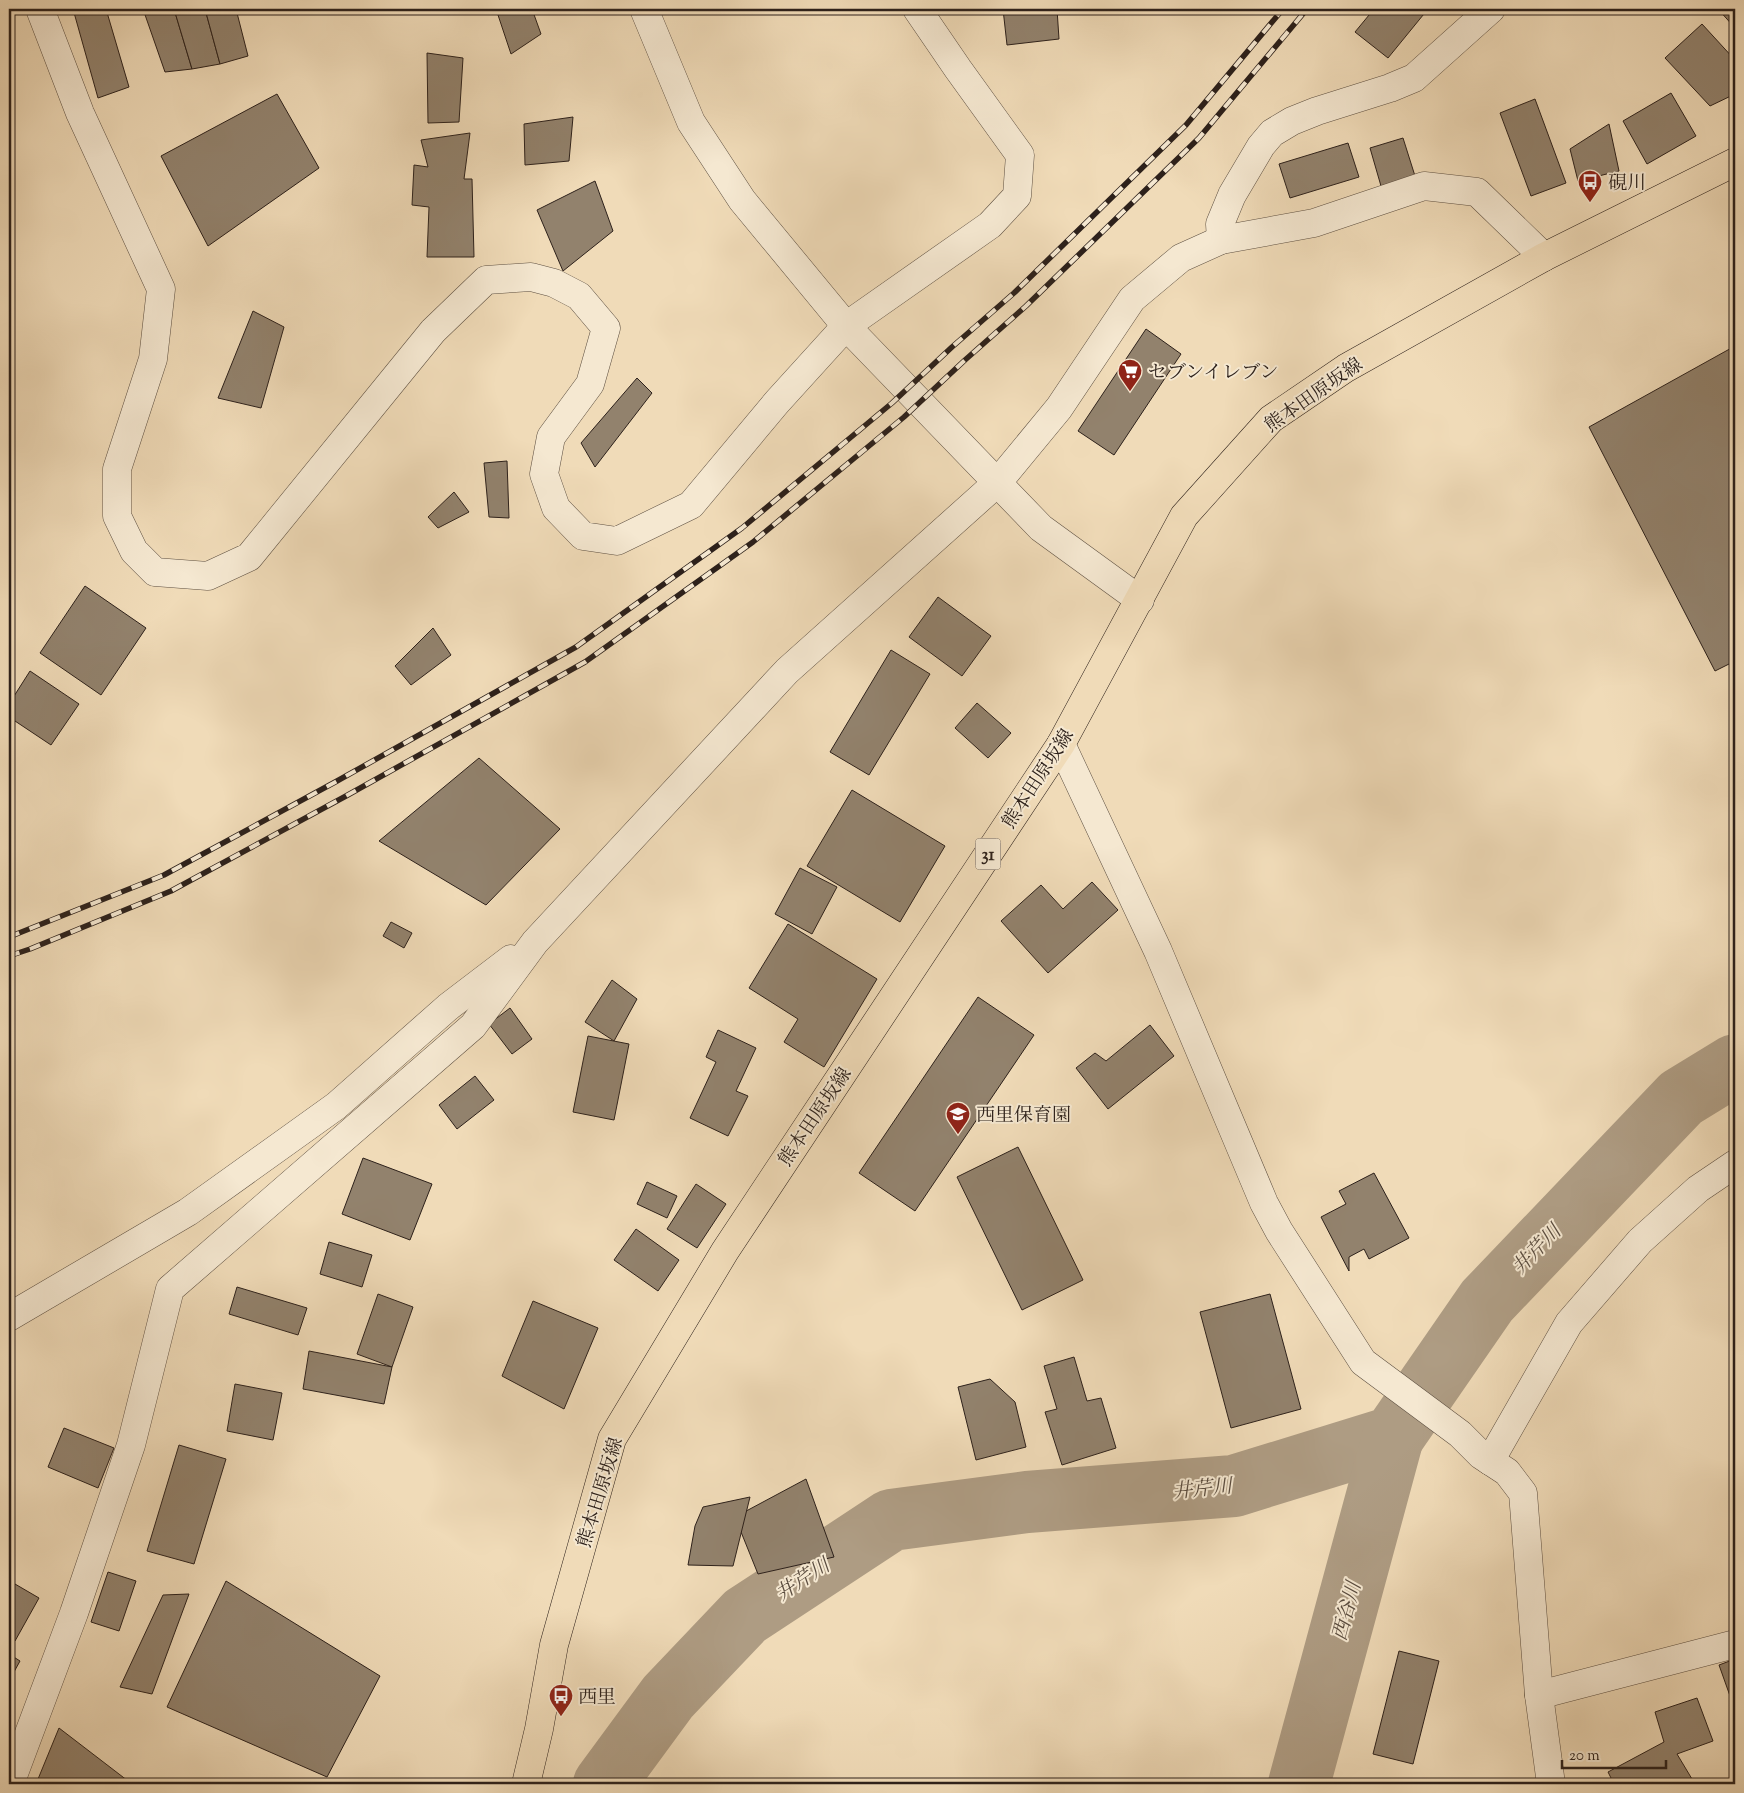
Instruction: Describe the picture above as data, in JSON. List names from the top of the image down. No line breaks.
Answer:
{"streets":{"main road":["熊本田原坂線","31"]},"water":["井芹川","西谷川"],"places":{"bus stop":["硯川","西里"],"supermarket":["セブンイレブン"],"school or university":["西里保育園"]},"scale_bar":"20 m"}
